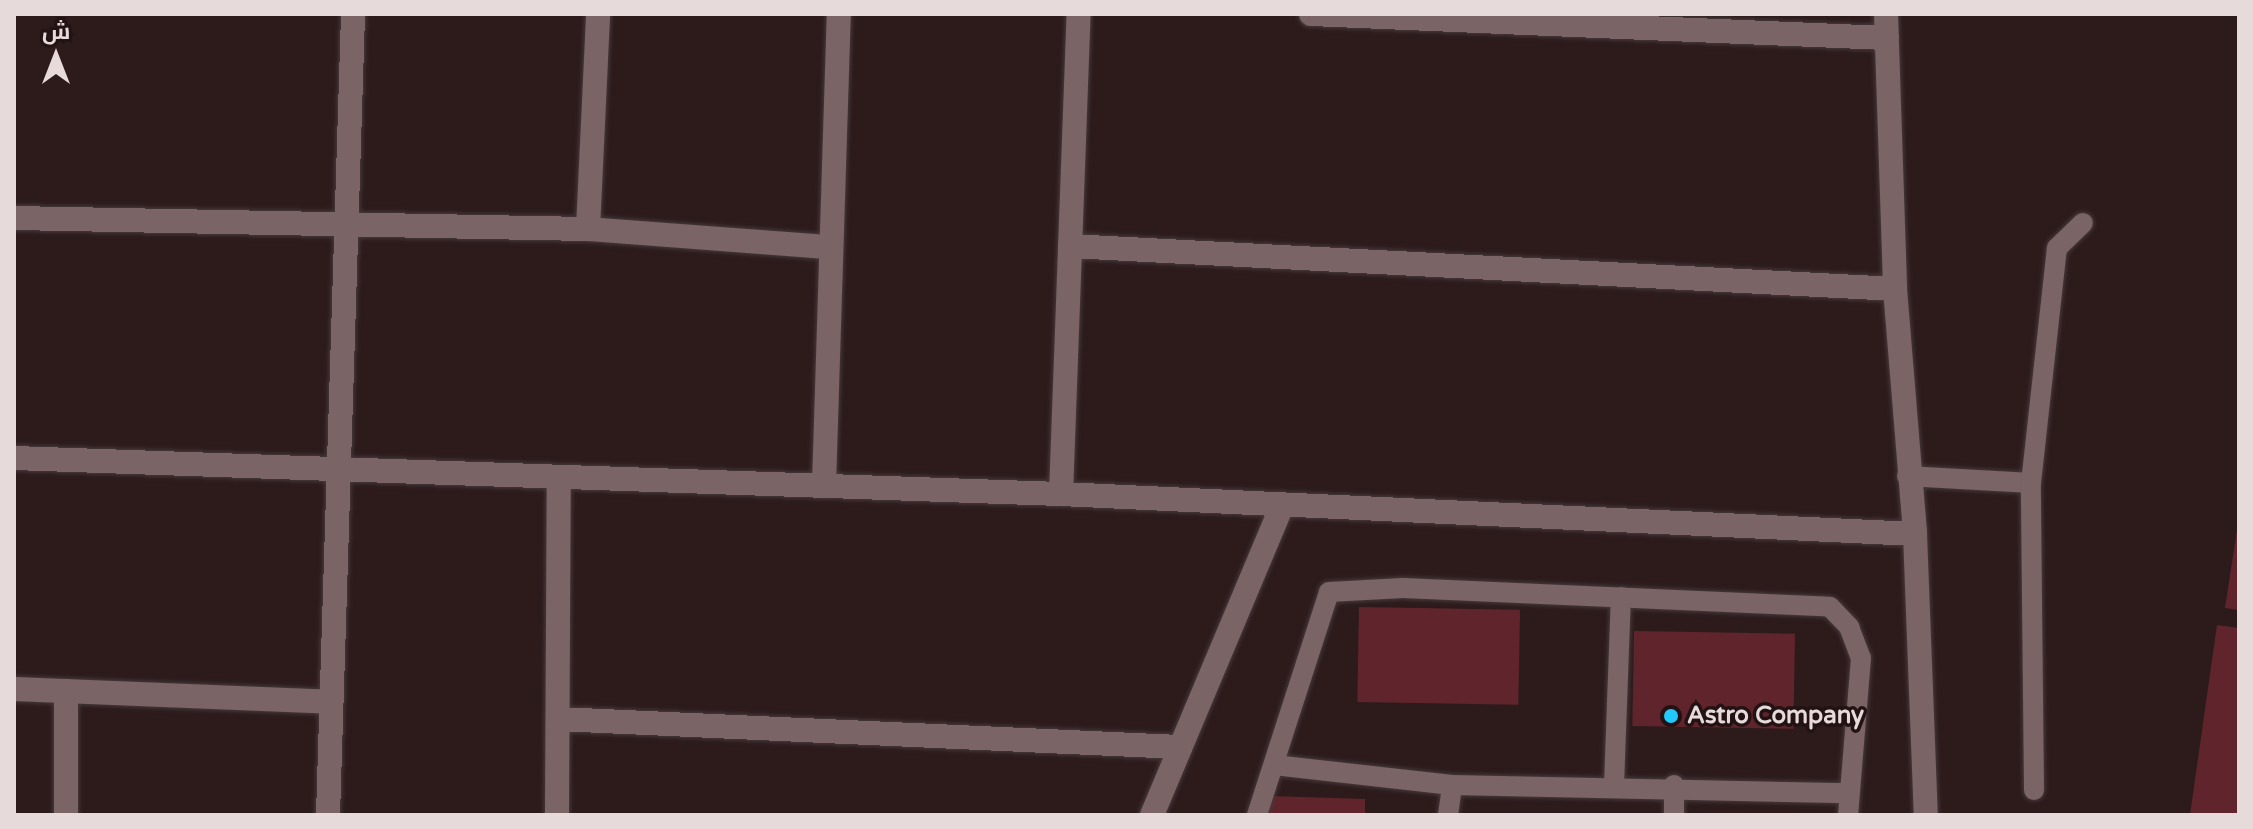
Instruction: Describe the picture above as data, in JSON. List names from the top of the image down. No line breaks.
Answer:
{"places":["Astro Company"],"north":"top"}
